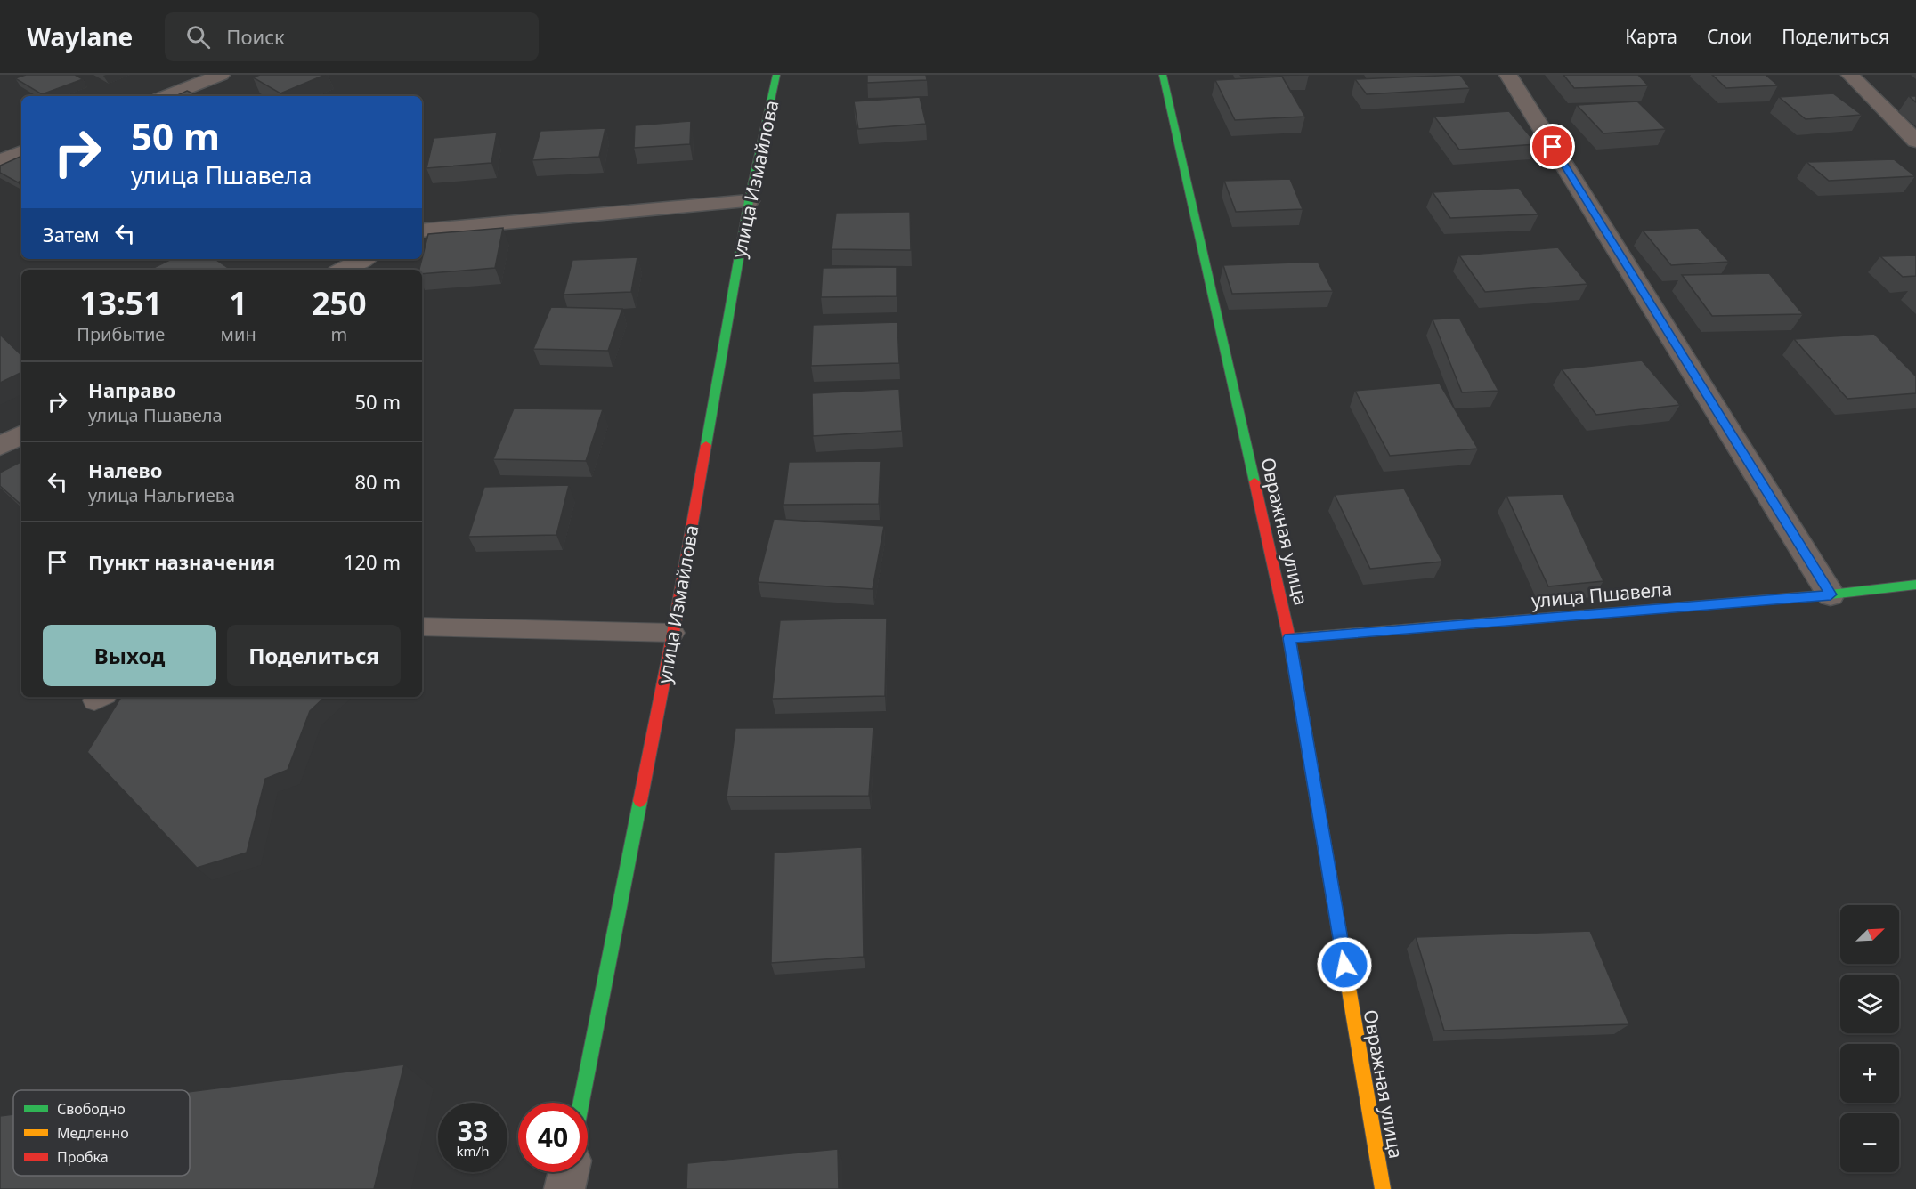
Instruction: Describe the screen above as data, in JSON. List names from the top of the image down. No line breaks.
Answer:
{"streets":{"street":["улица Измайлова","Овражная улица","улица Пшавела"]},"crossings":[["Овражная улица","улица Пшавела"]],"legend":["Свободно","Медленно","Пробка"],"north":"top right","page":{"header":"Waylane","search":"Поиск","nav":["Карта","Слои","Поделиться"],"turn":["50 m","улица Пшавела"],"then":"Затем","eta":["13:51","Прибытие","1","мин","250","m"],"list":[{"name":"Направо","note":"улица Пшавела","value":"50 m"},{"name":"Налево","note":"улица Нальгиева","value":"80 m"},{"name":"Пункт назначения","value":"120 m"}],"buttons":["Выход","Поделиться"],"map_buttons":["+","−"],"speed":"33 km/h","limit":"40"}}
